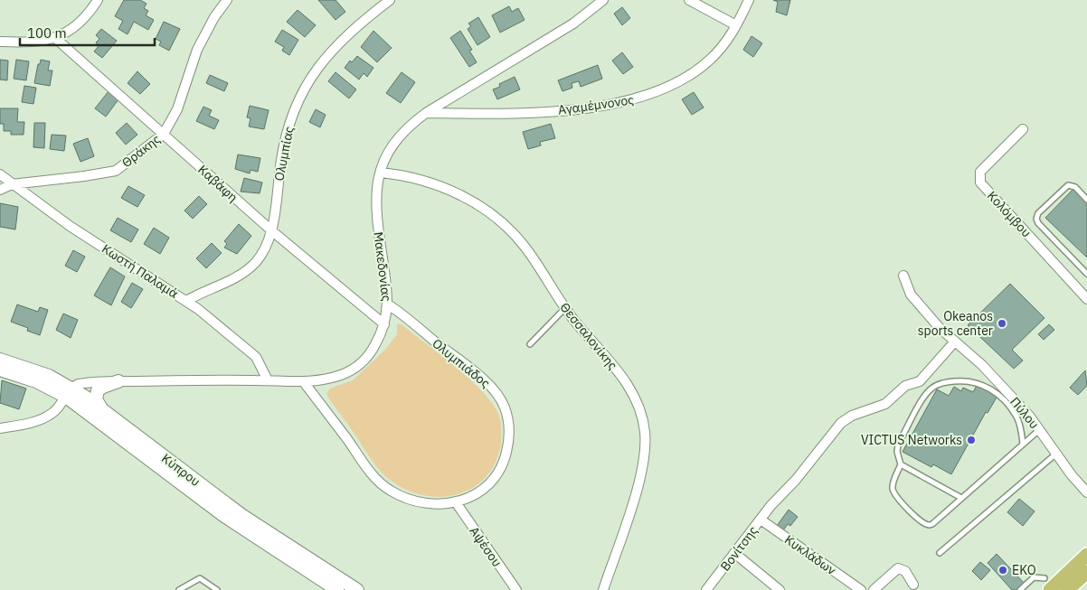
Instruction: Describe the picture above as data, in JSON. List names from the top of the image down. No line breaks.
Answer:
{"streets":{"main road":["Κύπρου"],"street":["Αγαμέμνονος","Θράκης","Ολυμπίας","Καβάφη","Κολόμβου","Μακεδονίας","Κωστή Παλαμά","Θεσσαλονίκης","Ολυμπιάδος","Πύλου","Αψέσου","Βονίτσης","Κυκλάδων"]},"crossings":[["Αγαμέμνονος","Μακεδονίας"],["Θράκης","Καβάφη"],["Θράκης","Κωστή Παλαμά"],["Ολυμπίας","Καβάφη"],["Ολυμπίας","Κωστή Παλαμά"],["Καβάφη","Μακεδονίας"],["Μακεδονίας","Κωστή Παλαμά"],["Μακεδονίας","Θεσσαλονίκης"],["Μακεδονίας","Ολυμπιάδος"],["Μακεδονίας","Κύπρου"],["Ολυμπιάδος","Αψέσου"],["Πύλου","Βονίτσης"],["Βονίτσης","Κυκλάδων"]],"places":["Okeanos sports center","VICTUS Networks","EKO"],"scale_bar":"100 m"}
